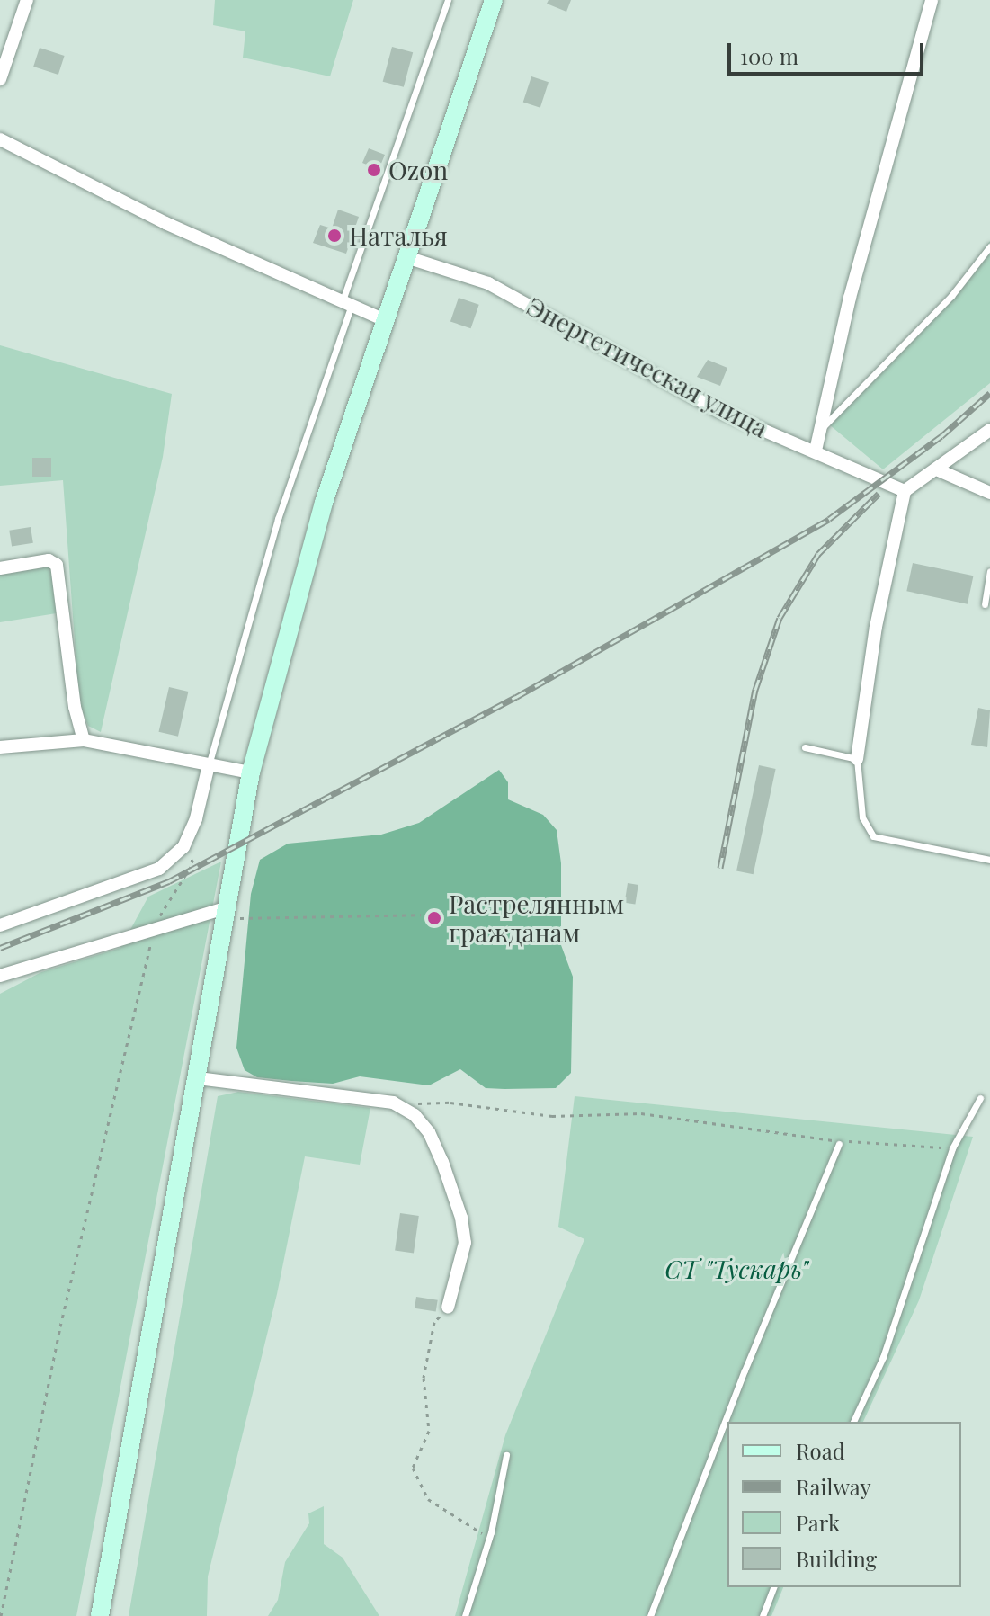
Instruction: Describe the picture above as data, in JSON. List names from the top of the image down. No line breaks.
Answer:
{"streets":{"street":["Энергетическая улица"]},"parks":["СТ \"Тускарь\""],"places":["Ozon","Наталья","Растрелянным гражданам"],"legend":["Road","Railway","Park","Building"],"scale_bar":"100 m"}
